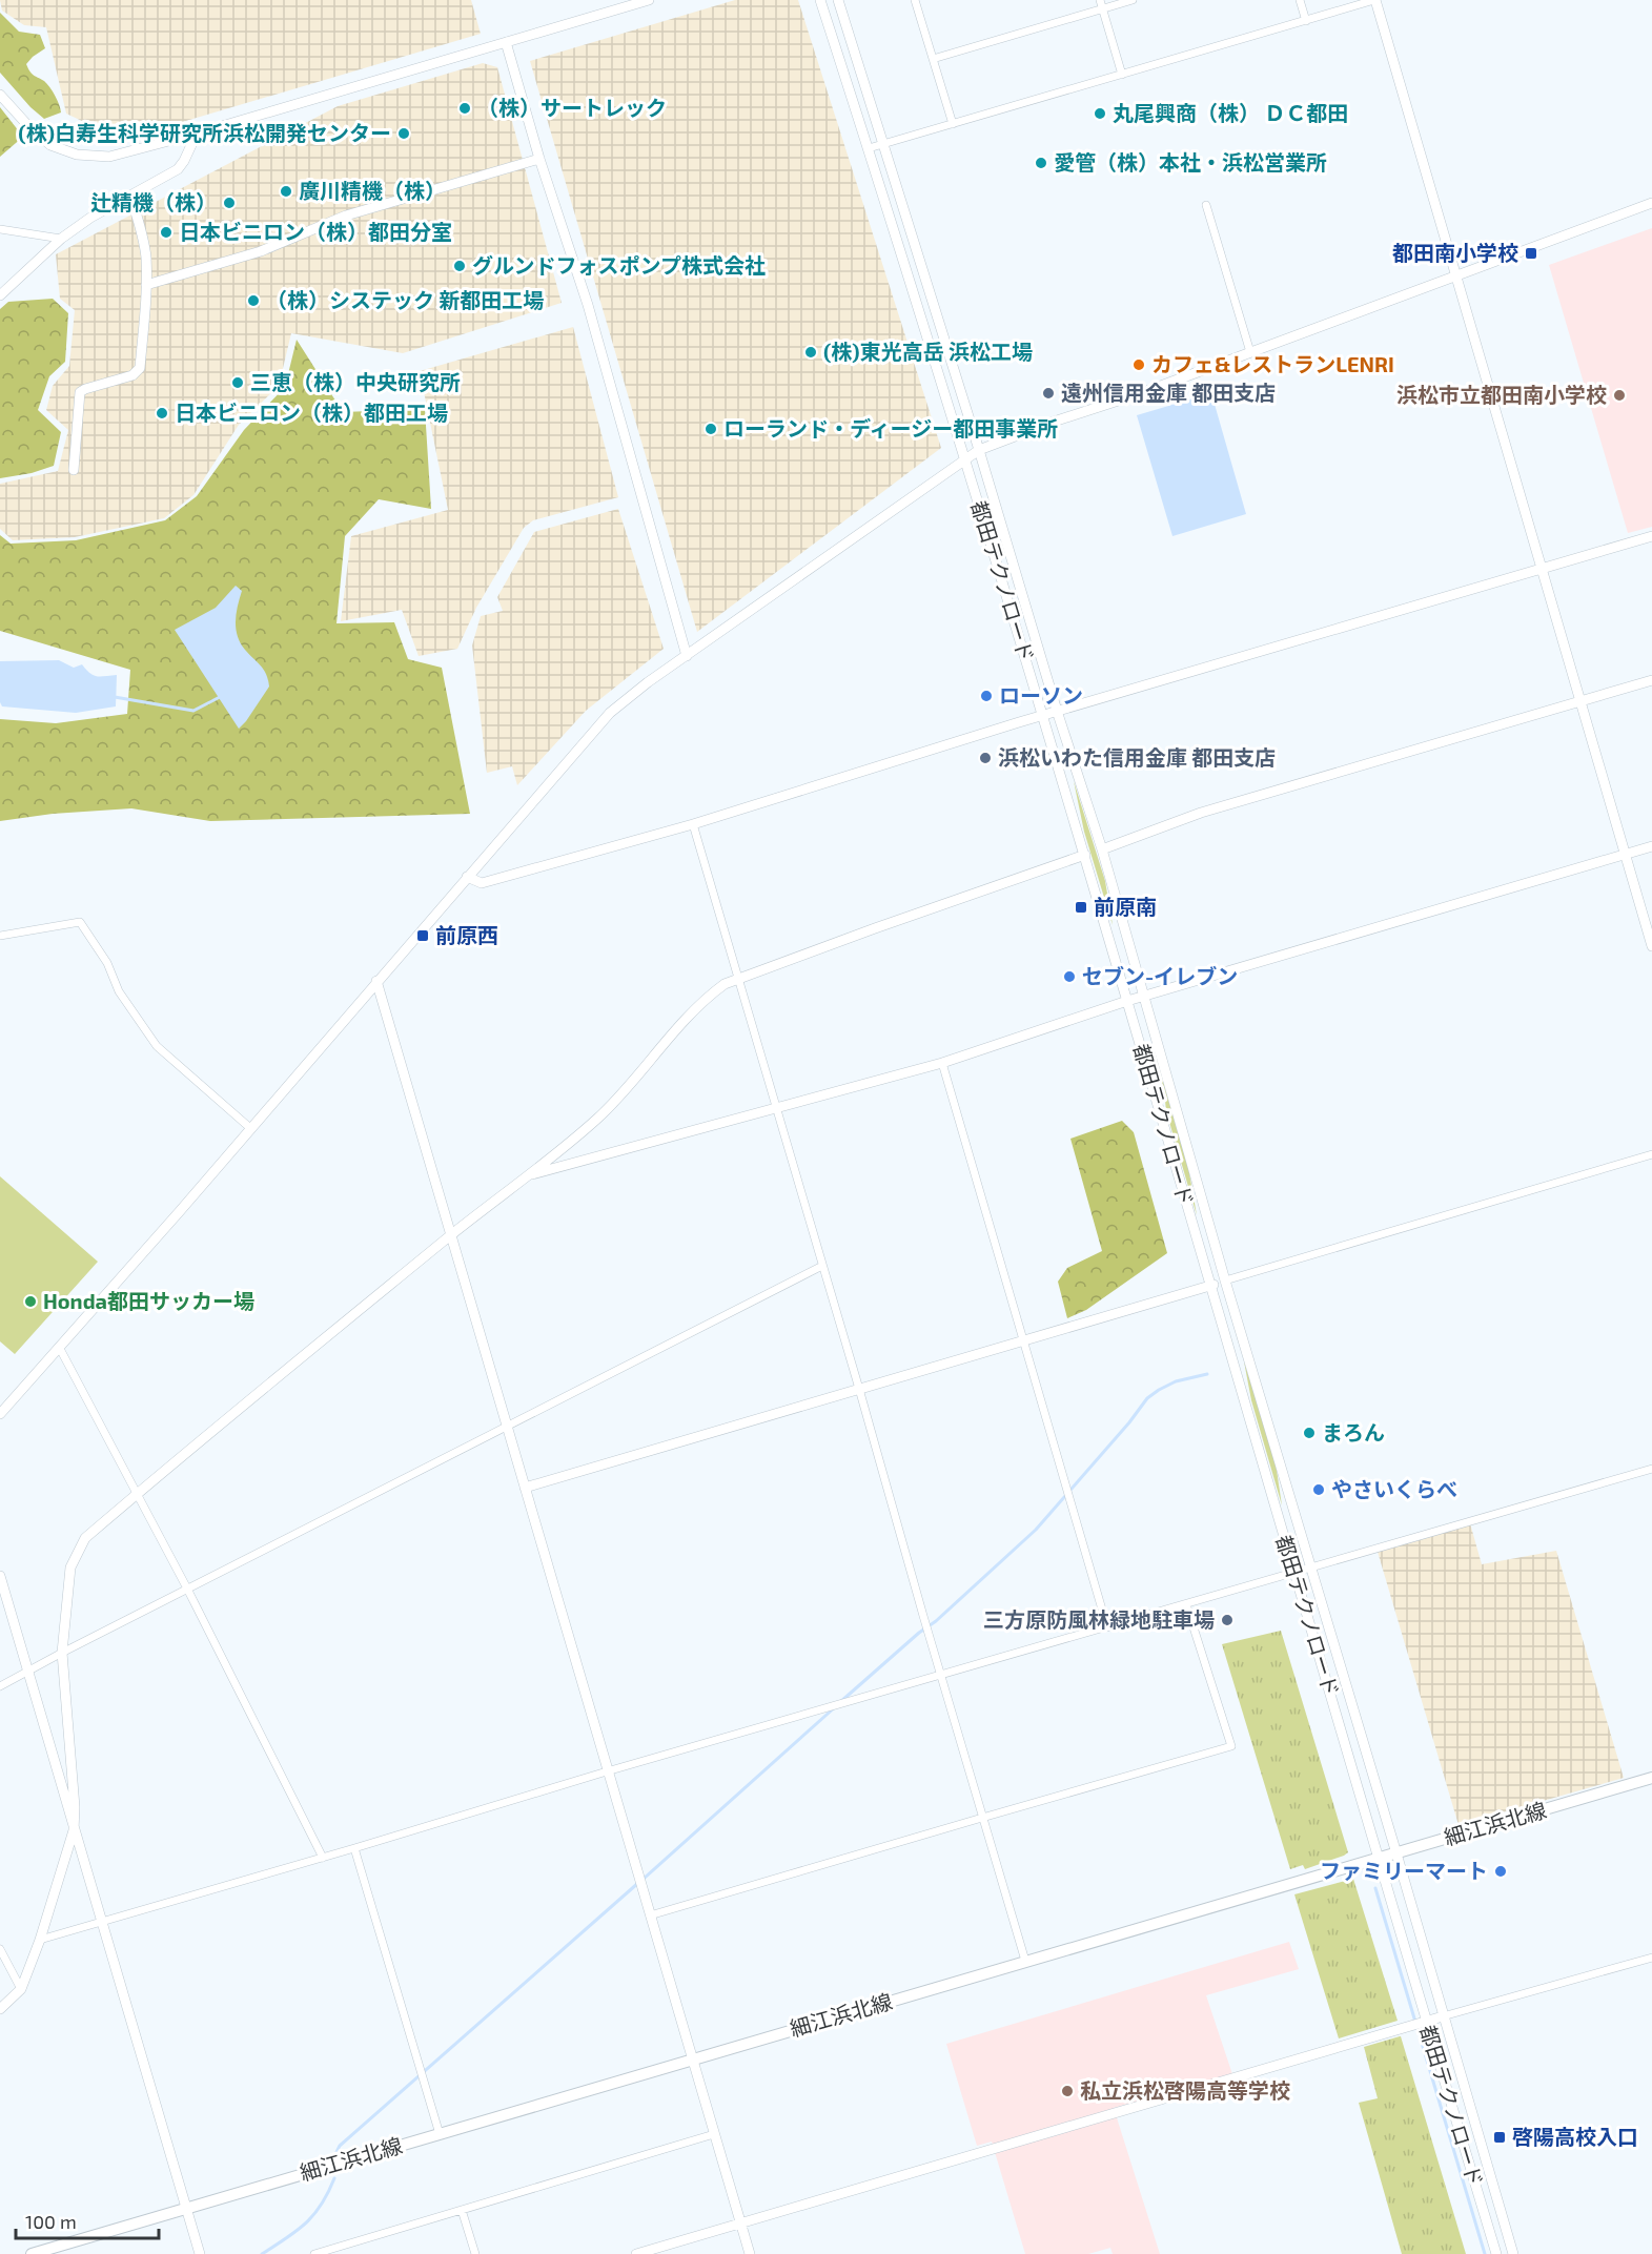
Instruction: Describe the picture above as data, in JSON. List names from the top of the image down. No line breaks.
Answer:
{"streets":{"main road":["細江浜北線"],"street":["都田テクノロード"]},"crossings":[["都田テクノロード","細江浜北線"]],"places":{"other":["（株）サートレック","丸尾興商（株） ＤＣ都田","(株)白寿生科学研究所浜松開発センター","愛管（株）本社・浜松営業所","廣川精機（株）","辻精機（株）","日本ビニロン（株）都田分室","グルンドフォスポンプ株式会社","（株）システック 新都田工場","(株)東光高岳 浜松工場","カフェ&レストランLENRI","三恵（株）中央研究所","遠州信用金庫 都田支店","浜松市立都田南小学校","日本ビニロン（株）都田工場","ローランド・ディージー都田事業所","ローソン","浜松いわた信用金庫 都田支店","セブン-イレブン","Honda都田サッカー場","まろん","やさいくらべ","三方原防風林緑地駐車場","ファミリーマート","私立浜松啓陽高等学校"],"transit":["都田南小学校","前原南","前原西","啓陽高校入口"]},"scale_bar":"100 m"}
